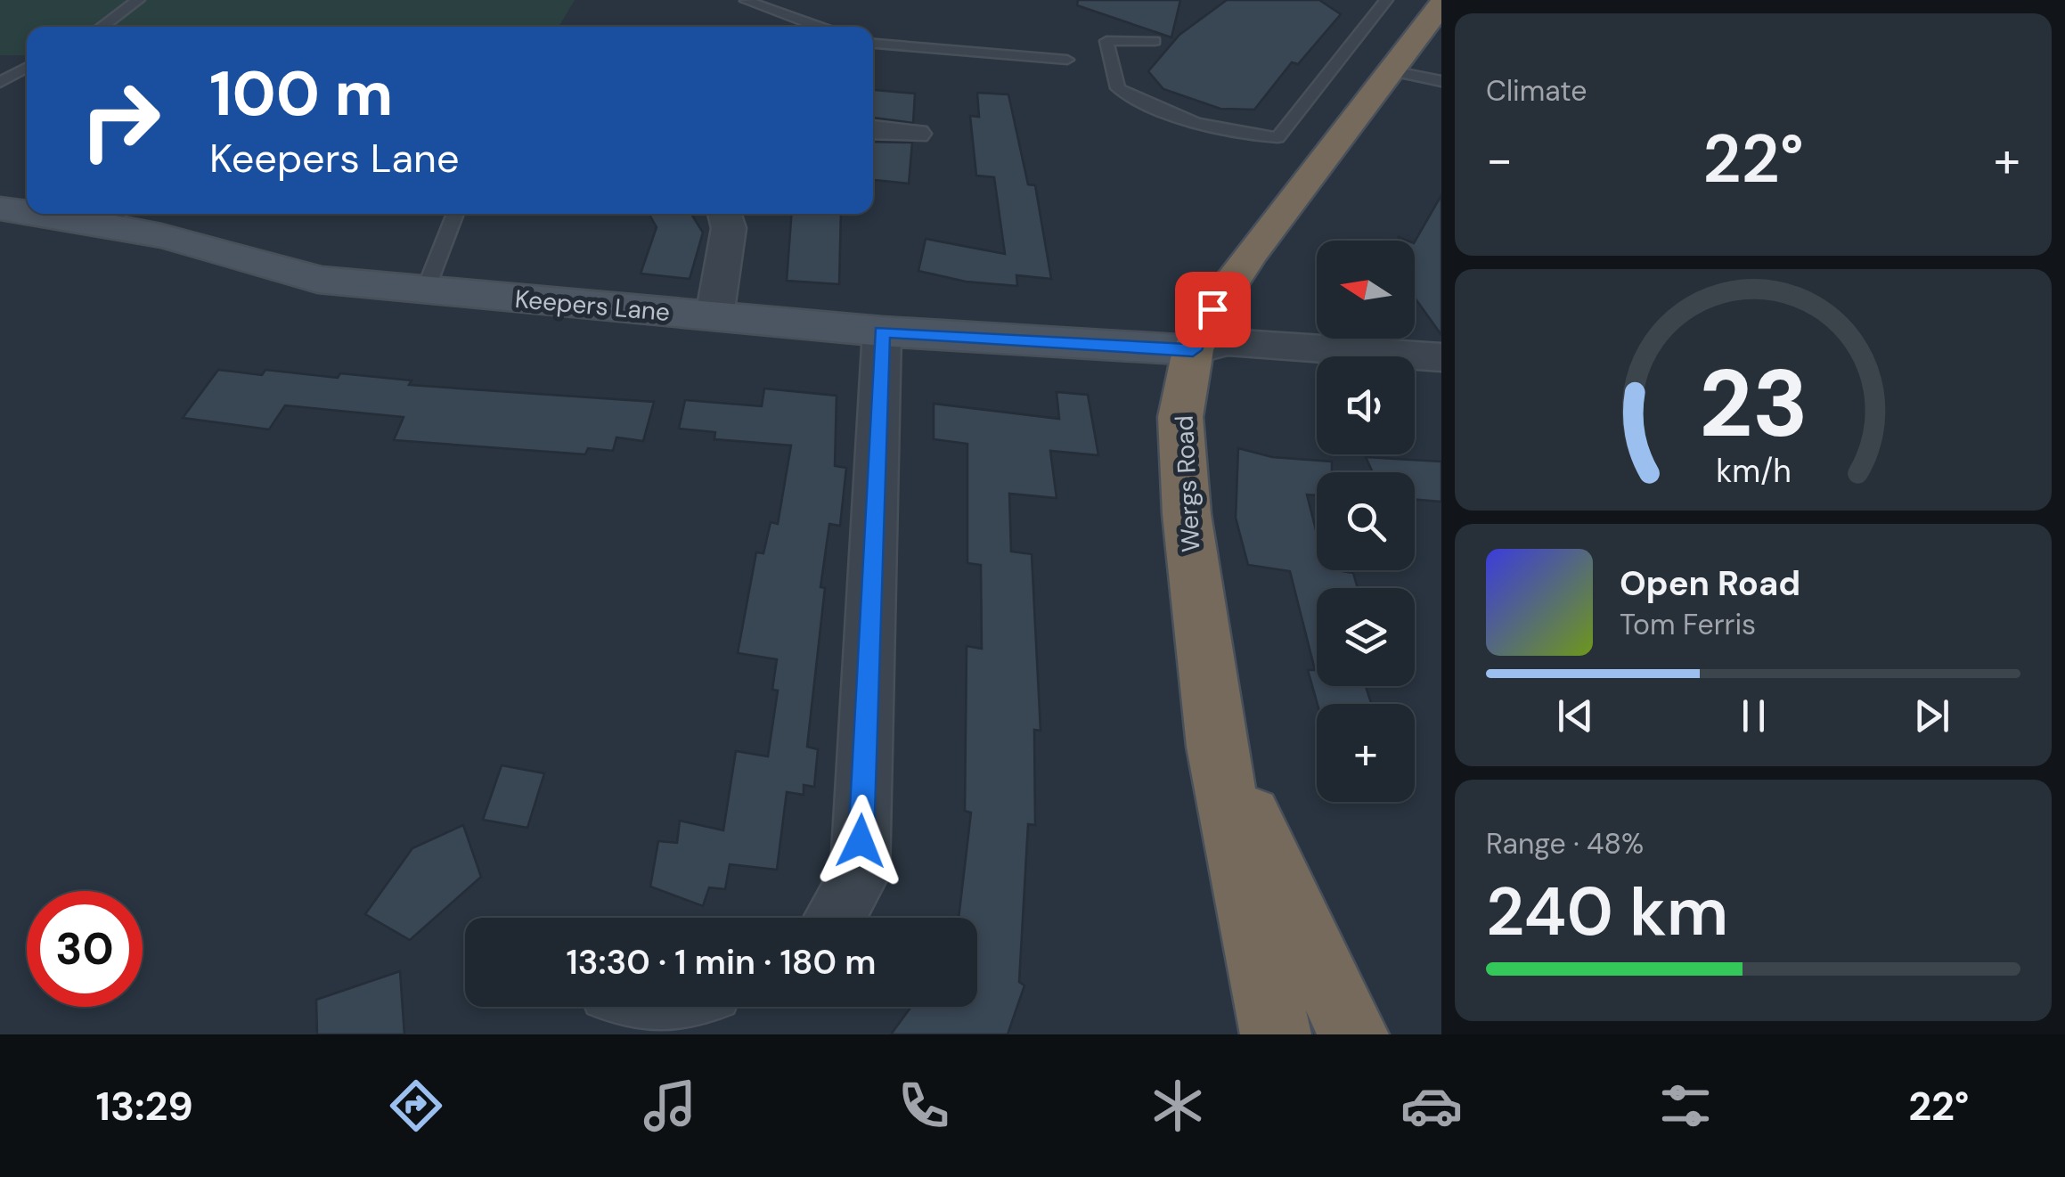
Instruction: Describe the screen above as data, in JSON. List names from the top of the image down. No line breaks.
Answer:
{"streets":{"highway":["Wergs Road"],"street":["Keepers Lane"]},"crossings":[["Keepers Lane","Wergs Road"]],"north":"left","page":{"tile":["Climate",["Range · 48%","240 km"]],"turn":["100 m","Keepers Lane"],"heat":["−","22°","+"],"map_buttons":"+","song":["Open Road","Tom Ferris"],"limit":"30","trip":"13:30 · 1 min · 180 m","tabs":["13:29","22°"],"gauge":["23","km/h"]}}
